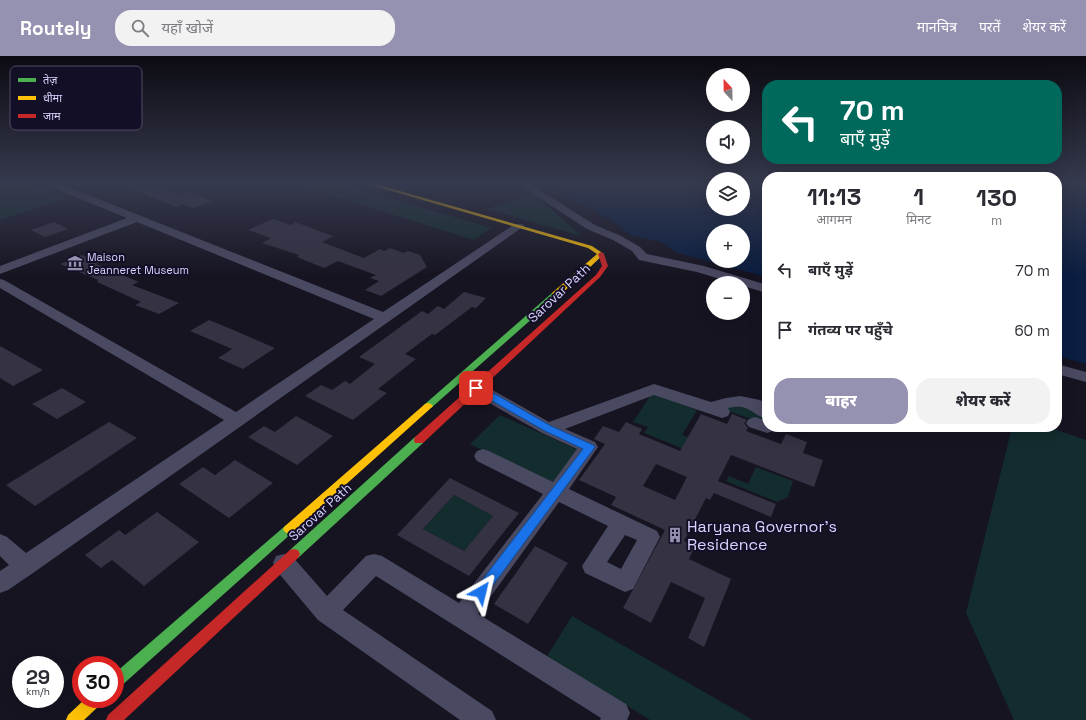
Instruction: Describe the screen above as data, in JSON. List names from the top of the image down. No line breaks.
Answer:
{"streets":{"main road":["Sarovar Path"]},"places":{"museum":["Maison Jeanneret Museum"],"building":["Haryana Governor's Residence"]},"legend":["तेज़","धीमा","जाम"],"north":"top","page":{"header":"Routely","search":"यहाँ खोजें","nav":["मानचित्र","परतें","शेयर करें"],"map_buttons":["+","−"],"turn":["70 m","बाएँ मुड़ें"],"eta":["11:13","आगमन","1","मिनट","130","m"],"list":[{"name":"बाएँ मुड़ें","value":"70 m"},{"name":"गंतव्य पर पहुँचे","value":"60 m"}],"buttons":["बाहर","शेयर करें"],"speed":"29 km/h","limit":"30"}}
